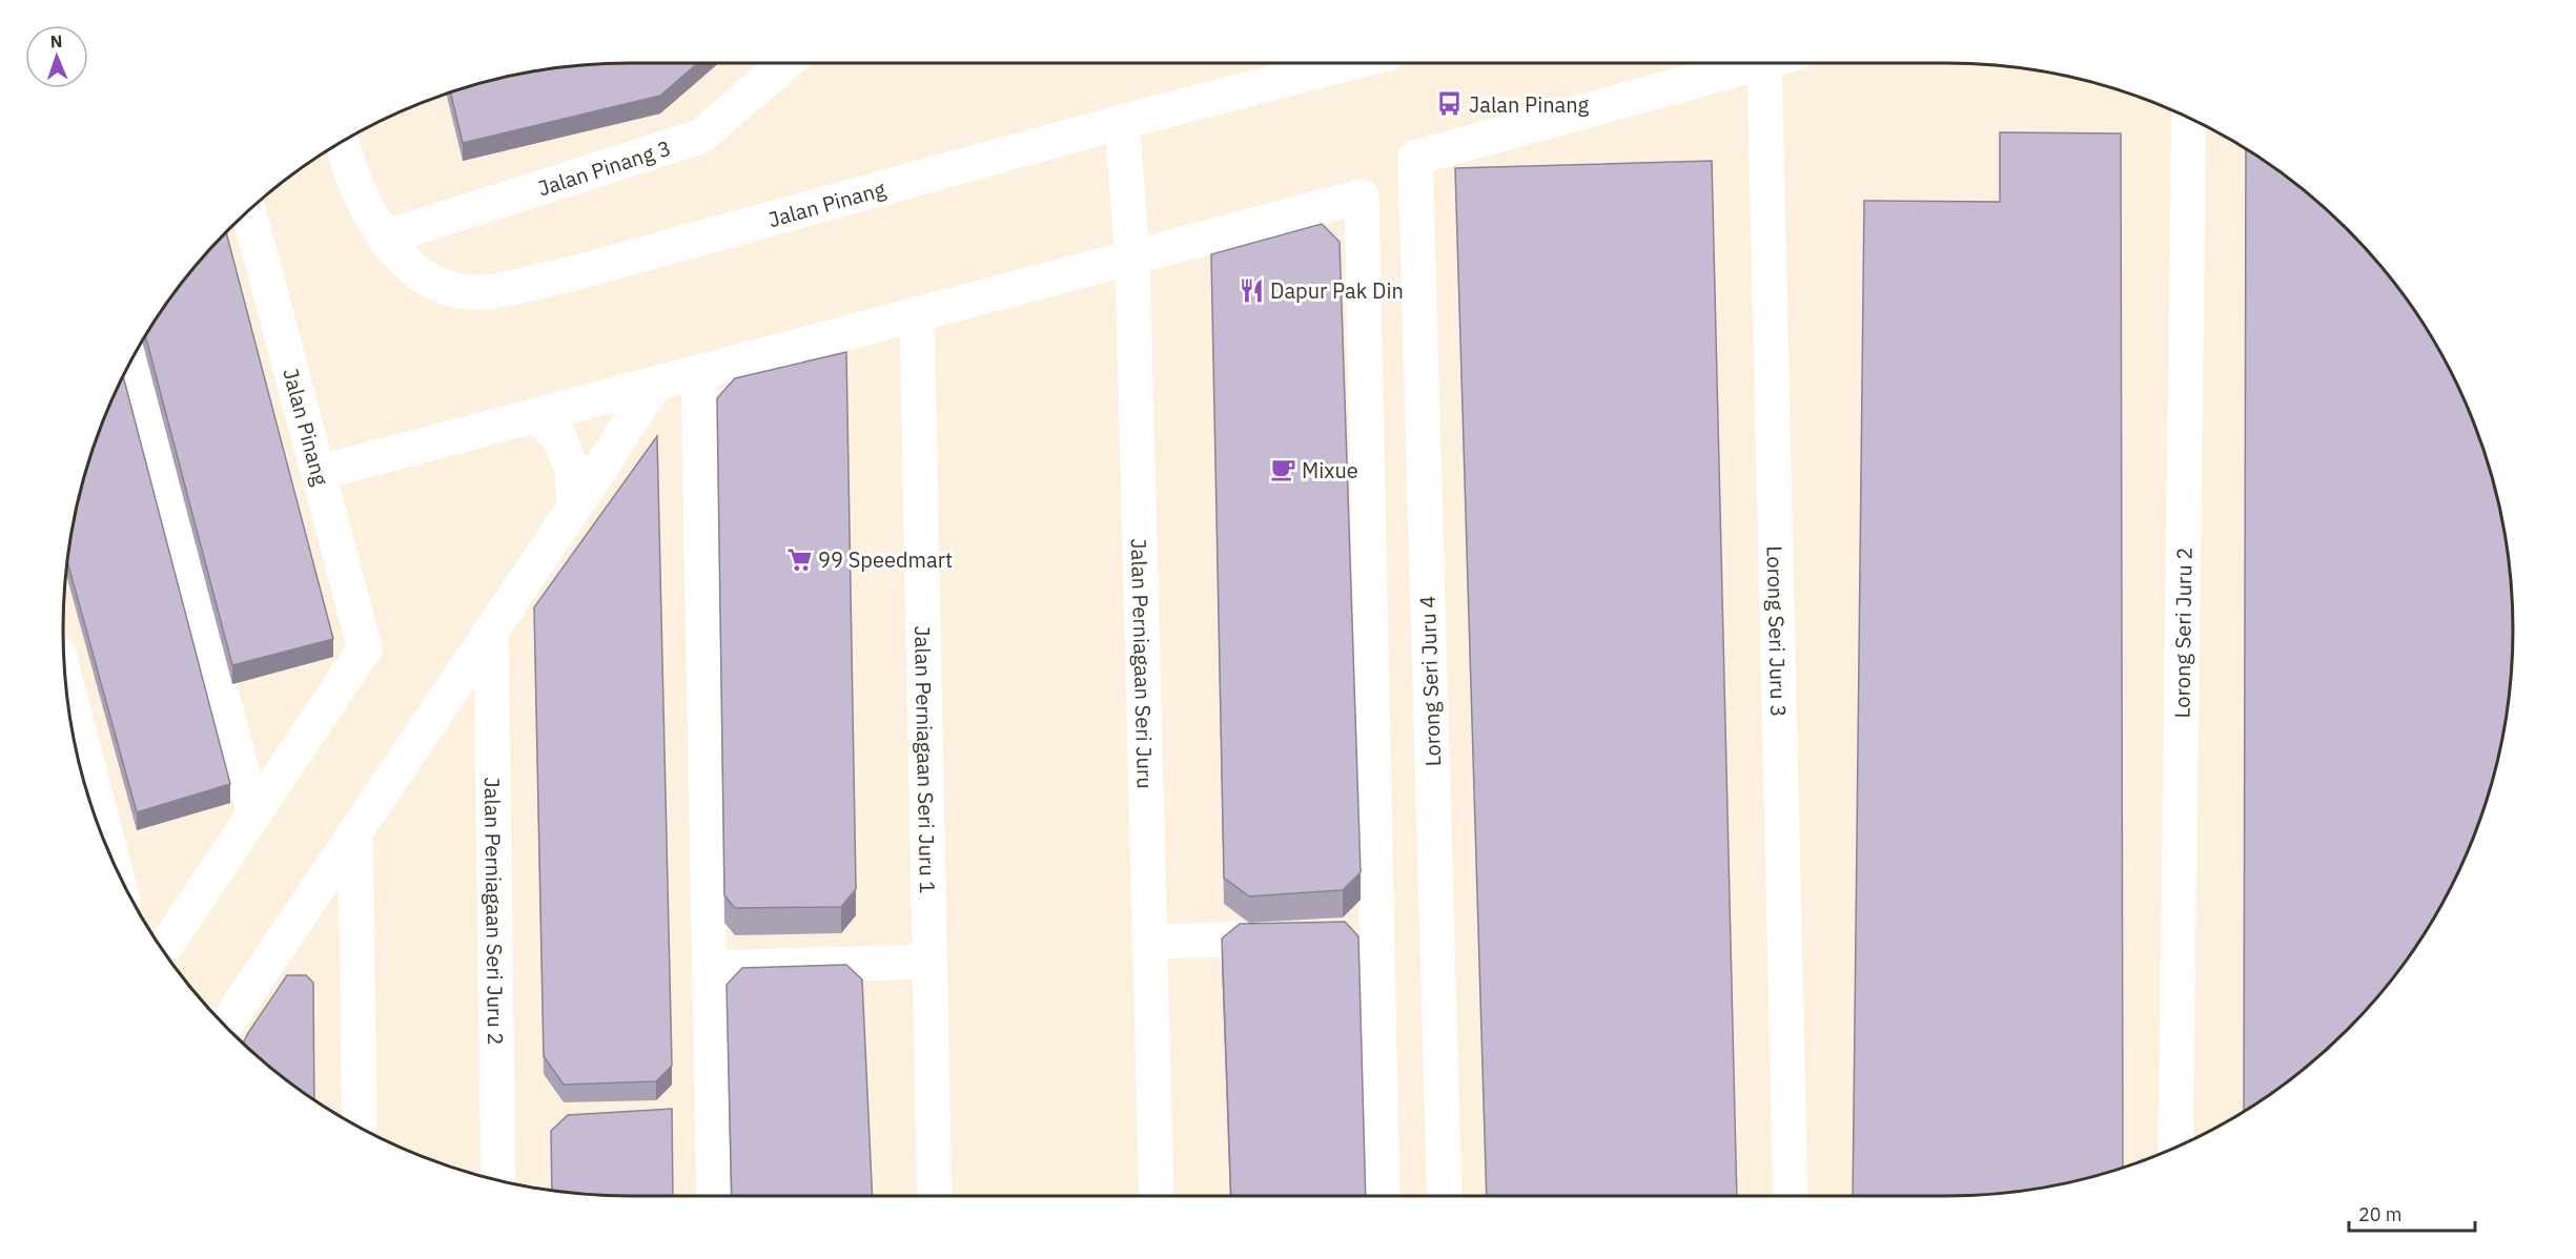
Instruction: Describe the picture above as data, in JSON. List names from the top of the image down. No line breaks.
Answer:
{"streets":{"street":["Jalan Pinang 3","Jalan Pinang","Lorong Seri Juru 3","Lorong Seri Juru 2","Jalan Perniagaan Seri Juru","Lorong Seri Juru 4","Jalan Perniagaan Seri Juru 1","Jalan Perniagaan Seri Juru 2"]},"crossings":[["Jalan Pinang 3","Jalan Pinang"],["Jalan Pinang","Jalan Perniagaan Seri Juru"]],"places":{"bus stop":["Jalan Pinang"],"restaurant":["Dapur Pak Din"],"cafe":["Mixue"],"supermarket":["99 Speedmart"]},"scale_bar":"20 m","north":"top"}
